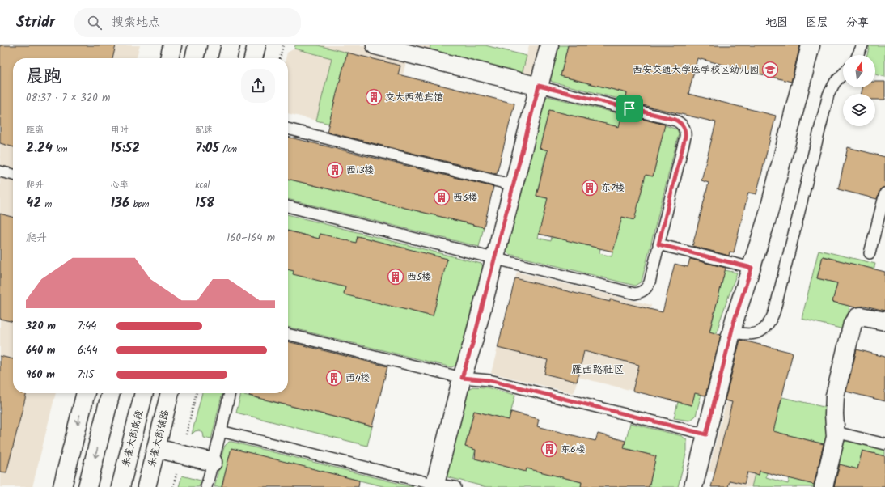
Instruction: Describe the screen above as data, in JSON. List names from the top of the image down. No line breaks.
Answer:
{"streets":{"street":["朱雀大街南段","朱雀大街辅路"]},"districts":["雁西路社区"],"places":{"school or university":["西安交通大学医学校区幼儿园"],"building":["交大西苑宾馆","西13楼","东7楼","西6楼","西5楼","西4楼","东6楼"]},"north":"top","page":{"header":"Stridr","search":"搜索地点","nav":["地图","图层","分享"],"heading":["晨跑","08:37 · 7 × 320 m"],"stats":[["距离","2.24 km"],["用时","15:52"],["配速","7:05 /km"],["爬升","42 m"],["心率","136 bpm"],["kcal","158"]],"chart":["爬升","160–164 m"],"list":[{"name":"320 m","note":"7:44"},{"name":"640 m","note":"6:44"},{"name":"960 m","note":"7:15"}]}}
